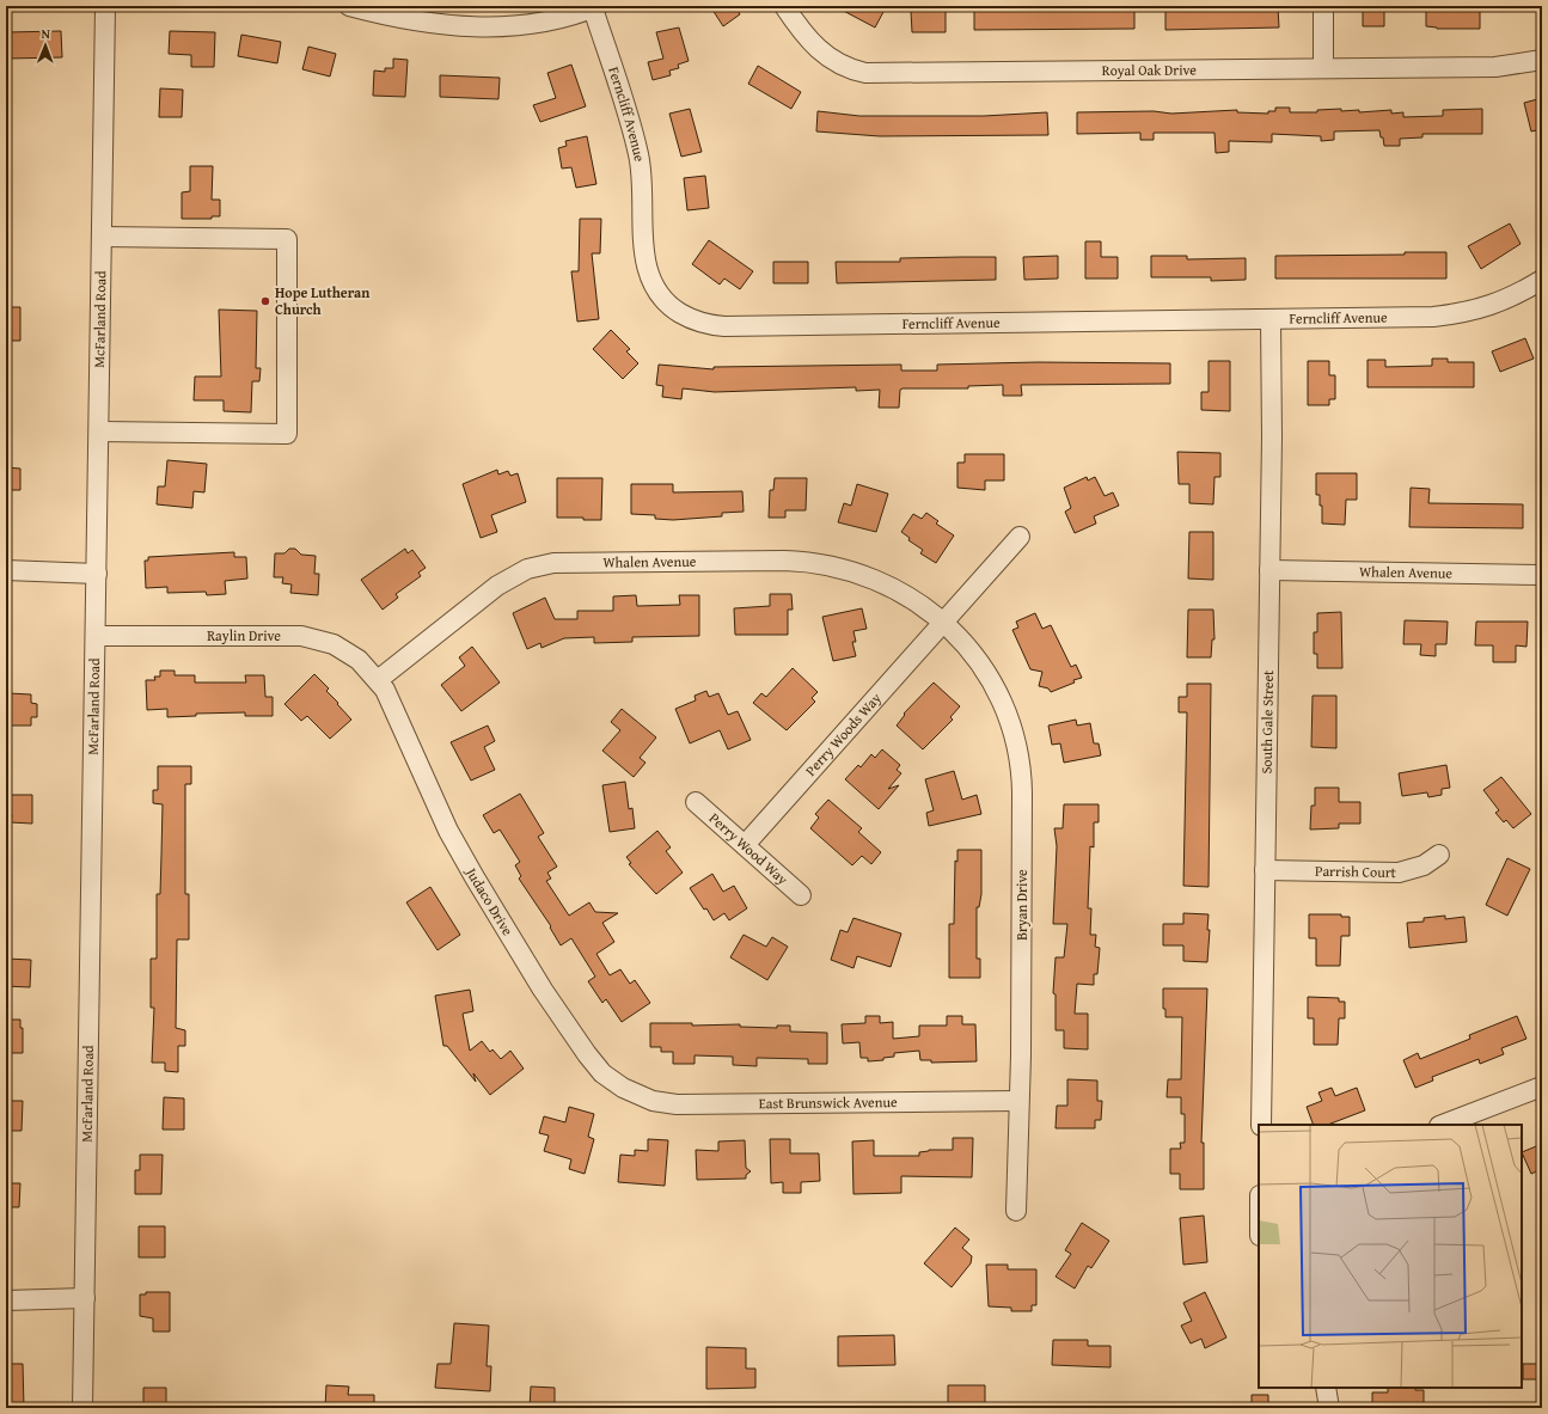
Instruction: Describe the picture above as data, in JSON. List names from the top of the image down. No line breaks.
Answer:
{"streets":{"street":["Royal Oak Drive","Ferncliff Avenue","McFarland Road","Whalen Avenue","Raylin Drive","South Gale Street","Perry Woods Way","Perry Wood Way","Parrish Court","Judaco Drive","Bryan Drive","East Brunswick Avenue"]},"crossings":[["Ferncliff Avenue","South Gale Street"],["McFarland Road","Raylin Drive"],["Whalen Avenue","Raylin Drive"],["Whalen Avenue","South Gale Street"],["Whalen Avenue","Perry Woods Way"],["Whalen Avenue","Judaco Drive"],["Whalen Avenue","Bryan Drive"],["Raylin Drive","Judaco Drive"],["South Gale Street","Parrish Court"],["Perry Woods Way","Perry Wood Way"],["Perry Woods Way","Bryan Drive"],["Judaco Drive","East Brunswick Avenue"],["Bryan Drive","East Brunswick Avenue"]],"places":["Hope Lutheran Church"],"north":"top"}
